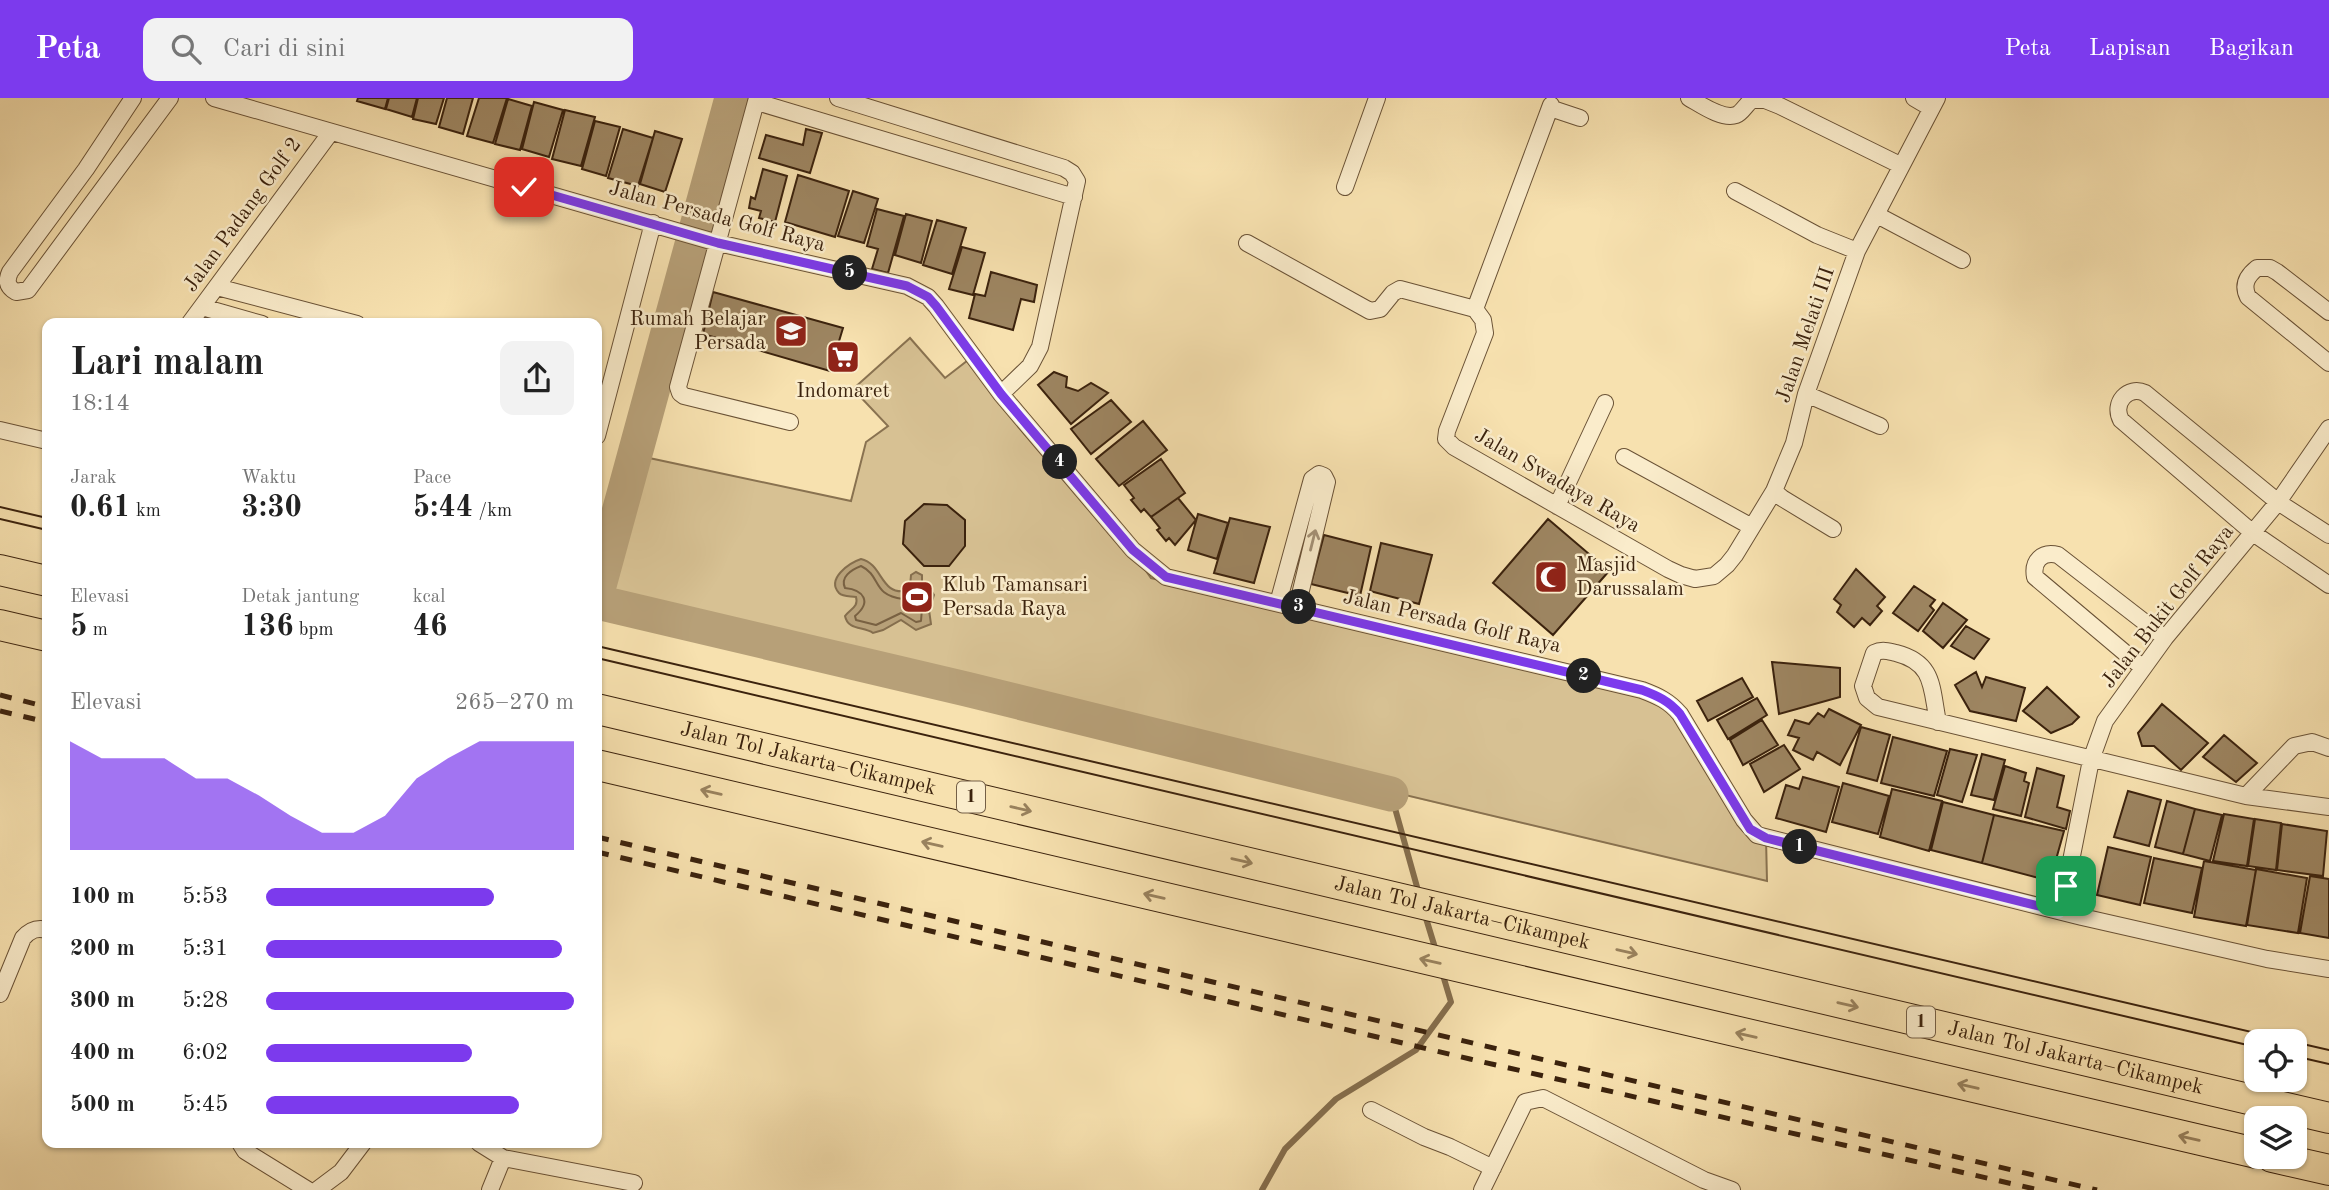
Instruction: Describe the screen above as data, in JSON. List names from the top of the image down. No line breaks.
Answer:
{"streets":{"highway":["Jalan Tol Jakarta–Cikampek","1"],"street":["Jalan Padang Golf 2","Jalan Persada Golf Raya","Jalan Melati III","Jalan Swadaya Raya","Jalan Bukit Golf Raya"]},"crossings":[["Jalan Padang Golf 2","Jalan Persada Golf Raya"],["Jalan Persada Golf Raya","Jalan Bukit Golf Raya"],["Jalan Melati III","Jalan Swadaya Raya"]],"places":{"school or university":["Rumah Belajar Persada"],"supermarket":["Indomaret"],"mosque":["Masjid Darussalam"],"sports":["Klub Tamansari Persada Raya"]},"page":{"header":"Peta","search":"Cari di sini","nav":["Peta","Lapisan","Bagikan"],"pins":["5","4","3","2","1"],"heading":["Lari malam","18:14"],"stats":[["Jarak","0.61 km"],["Waktu","3:30"],["Pace","5:44 /km"],["Elevasi","5 m"],["Detak jantung","136 bpm"],["kcal","46"]],"chart":["Elevasi","265–270 m"],"list":[{"name":"100 m","note":"5:53"},{"name":"200 m","note":"5:31"},{"name":"300 m","note":"5:28"},{"name":"400 m","note":"6:02"},{"name":"500 m","note":"5:45"}]}}
